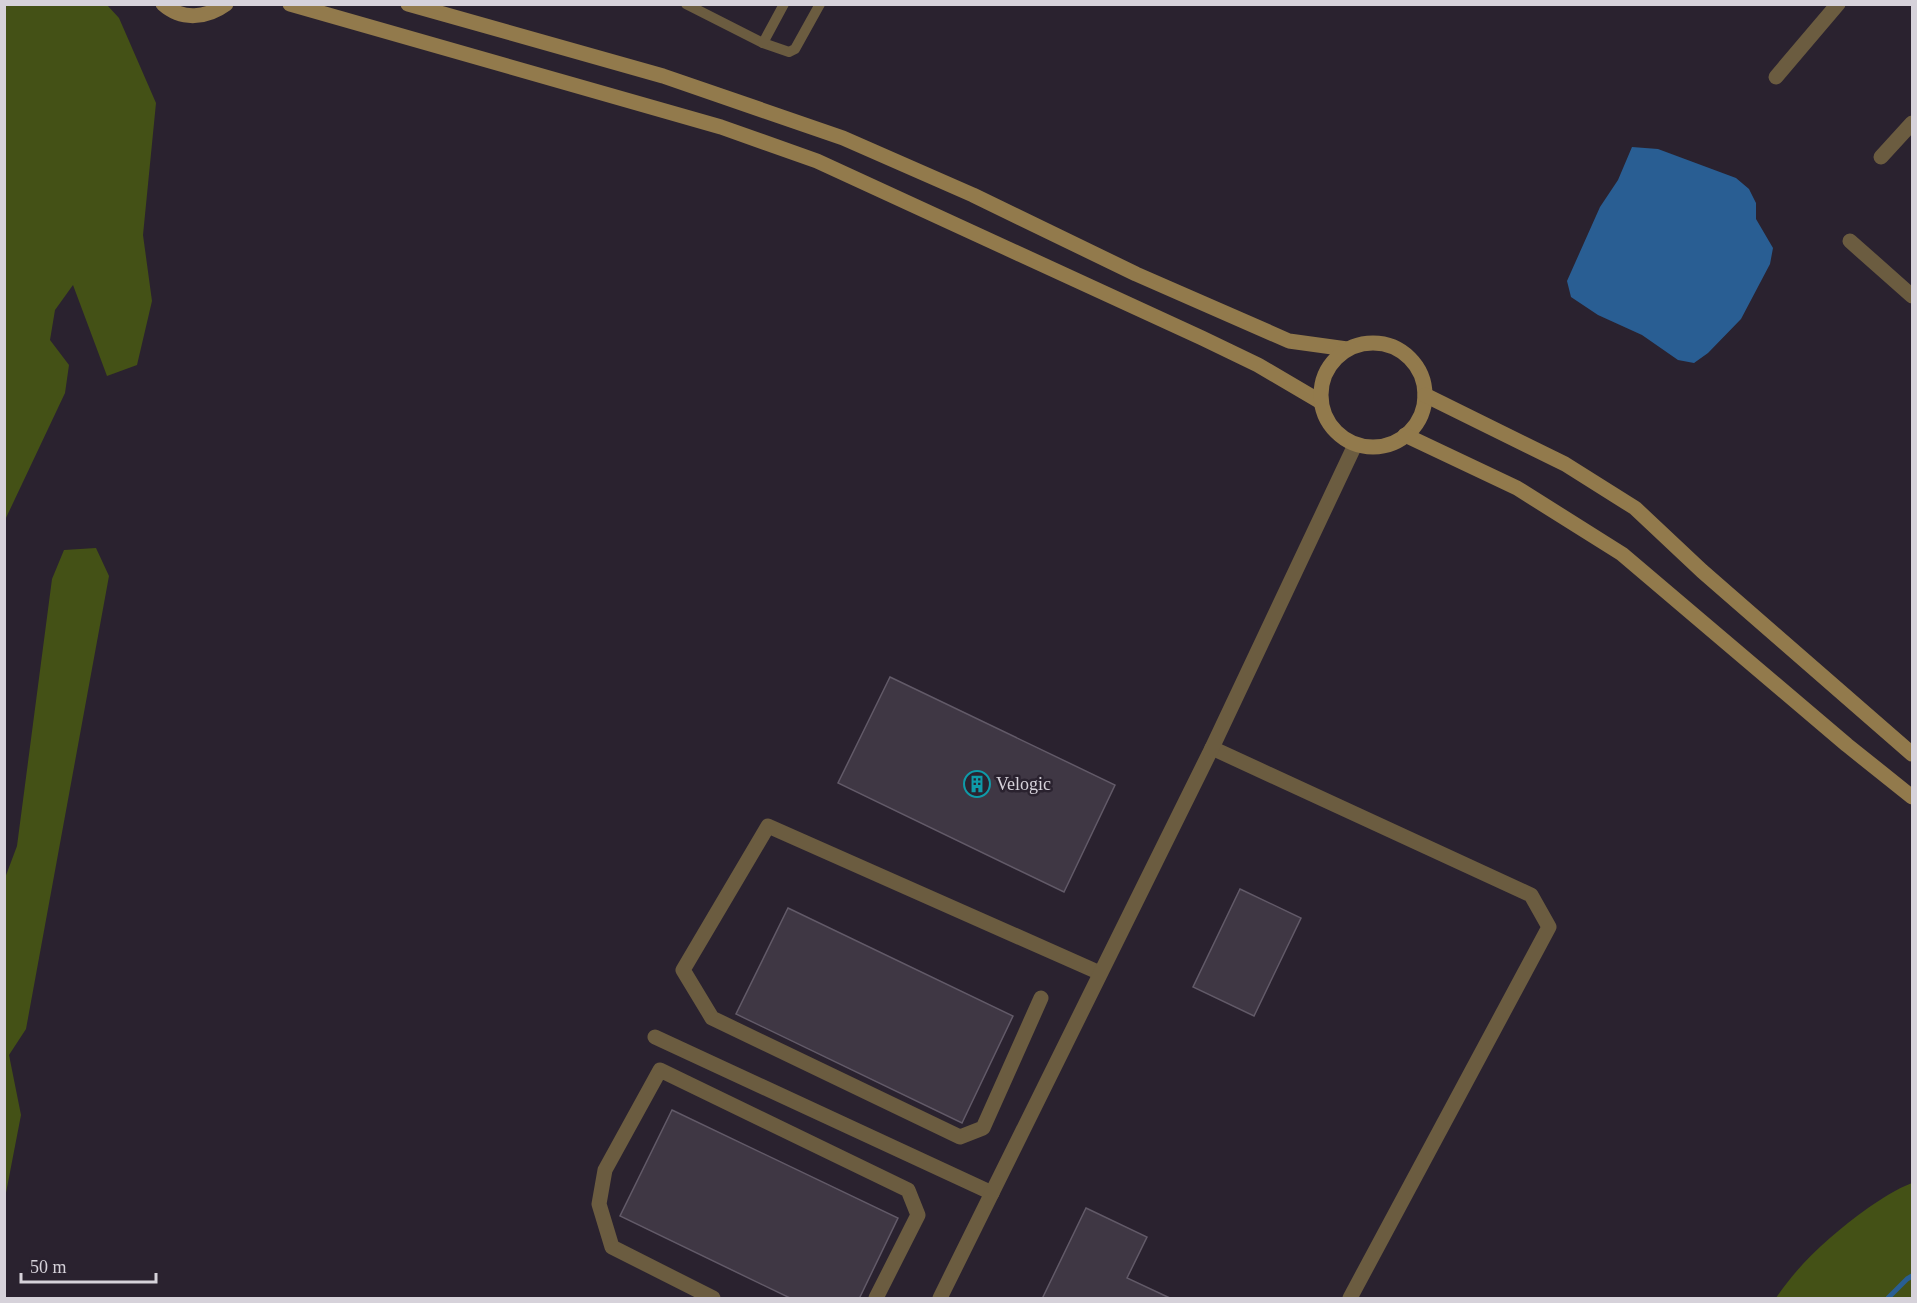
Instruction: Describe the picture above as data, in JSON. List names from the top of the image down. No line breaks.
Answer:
{"places":{"building":["Velogic"]},"scale_bar":"50 m"}
